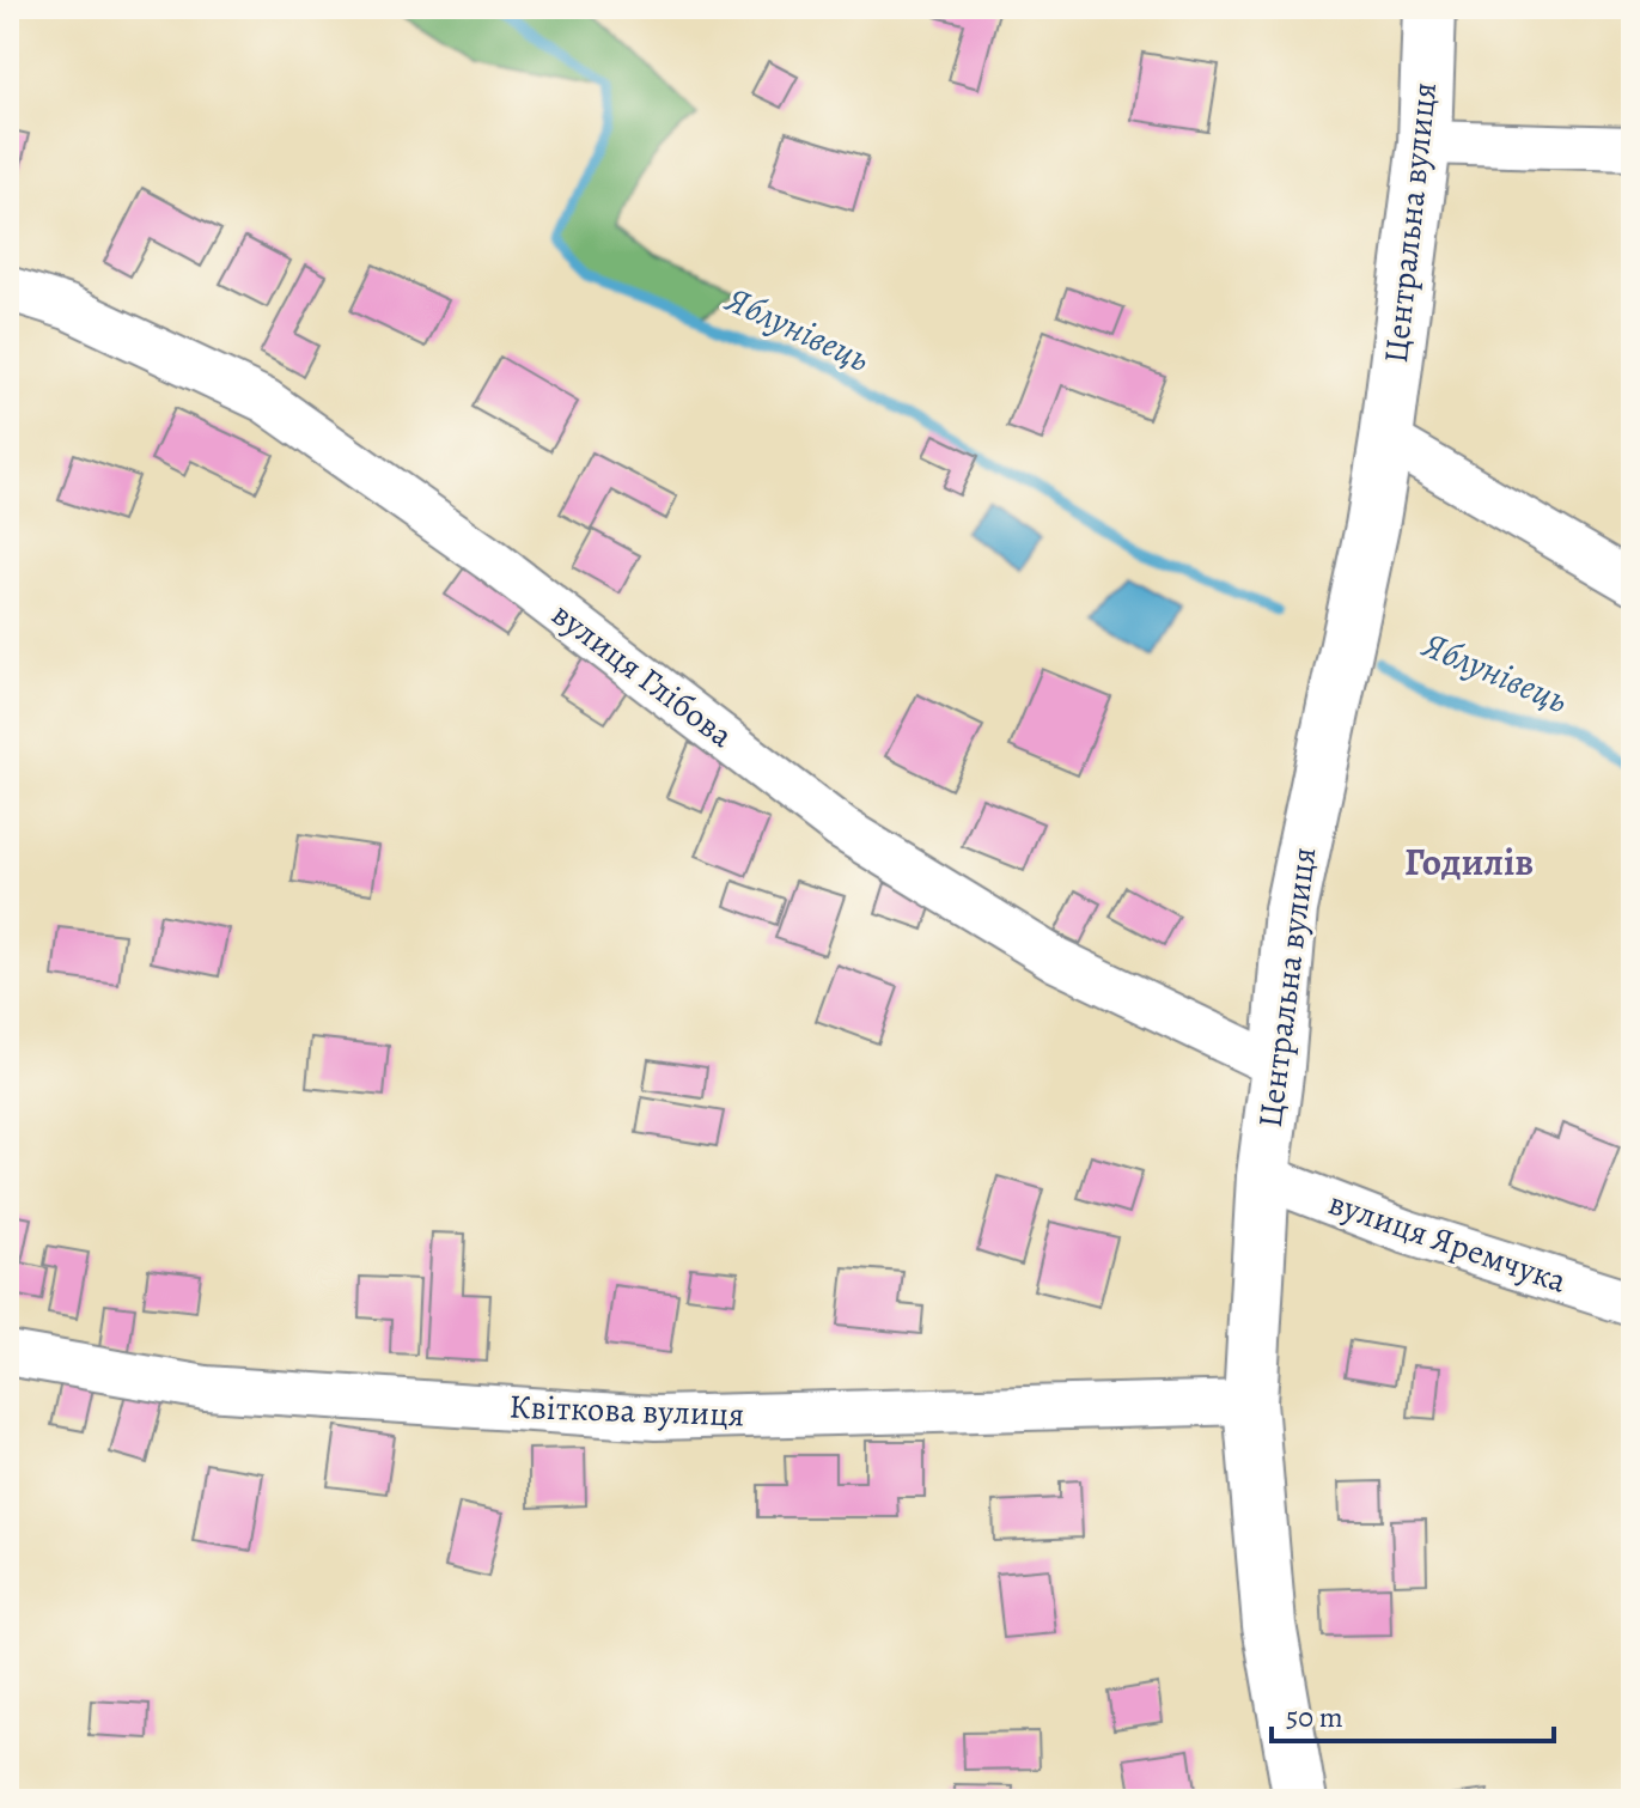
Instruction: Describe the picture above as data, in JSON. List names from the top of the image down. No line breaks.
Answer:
{"streets":{"main road":["Центральна вулиця"],"street":["вулиця Глібова","вулиця Яремчука","Квіткова вулиця"]},"crossings":[["Центральна вулиця","вулиця Глібова"],["Центральна вулиця","вулиця Яремчука"],["Центральна вулиця","Квіткова вулиця"]],"districts":["Годилів"],"water":["Яблунівець"],"scale_bar":"50 m"}
